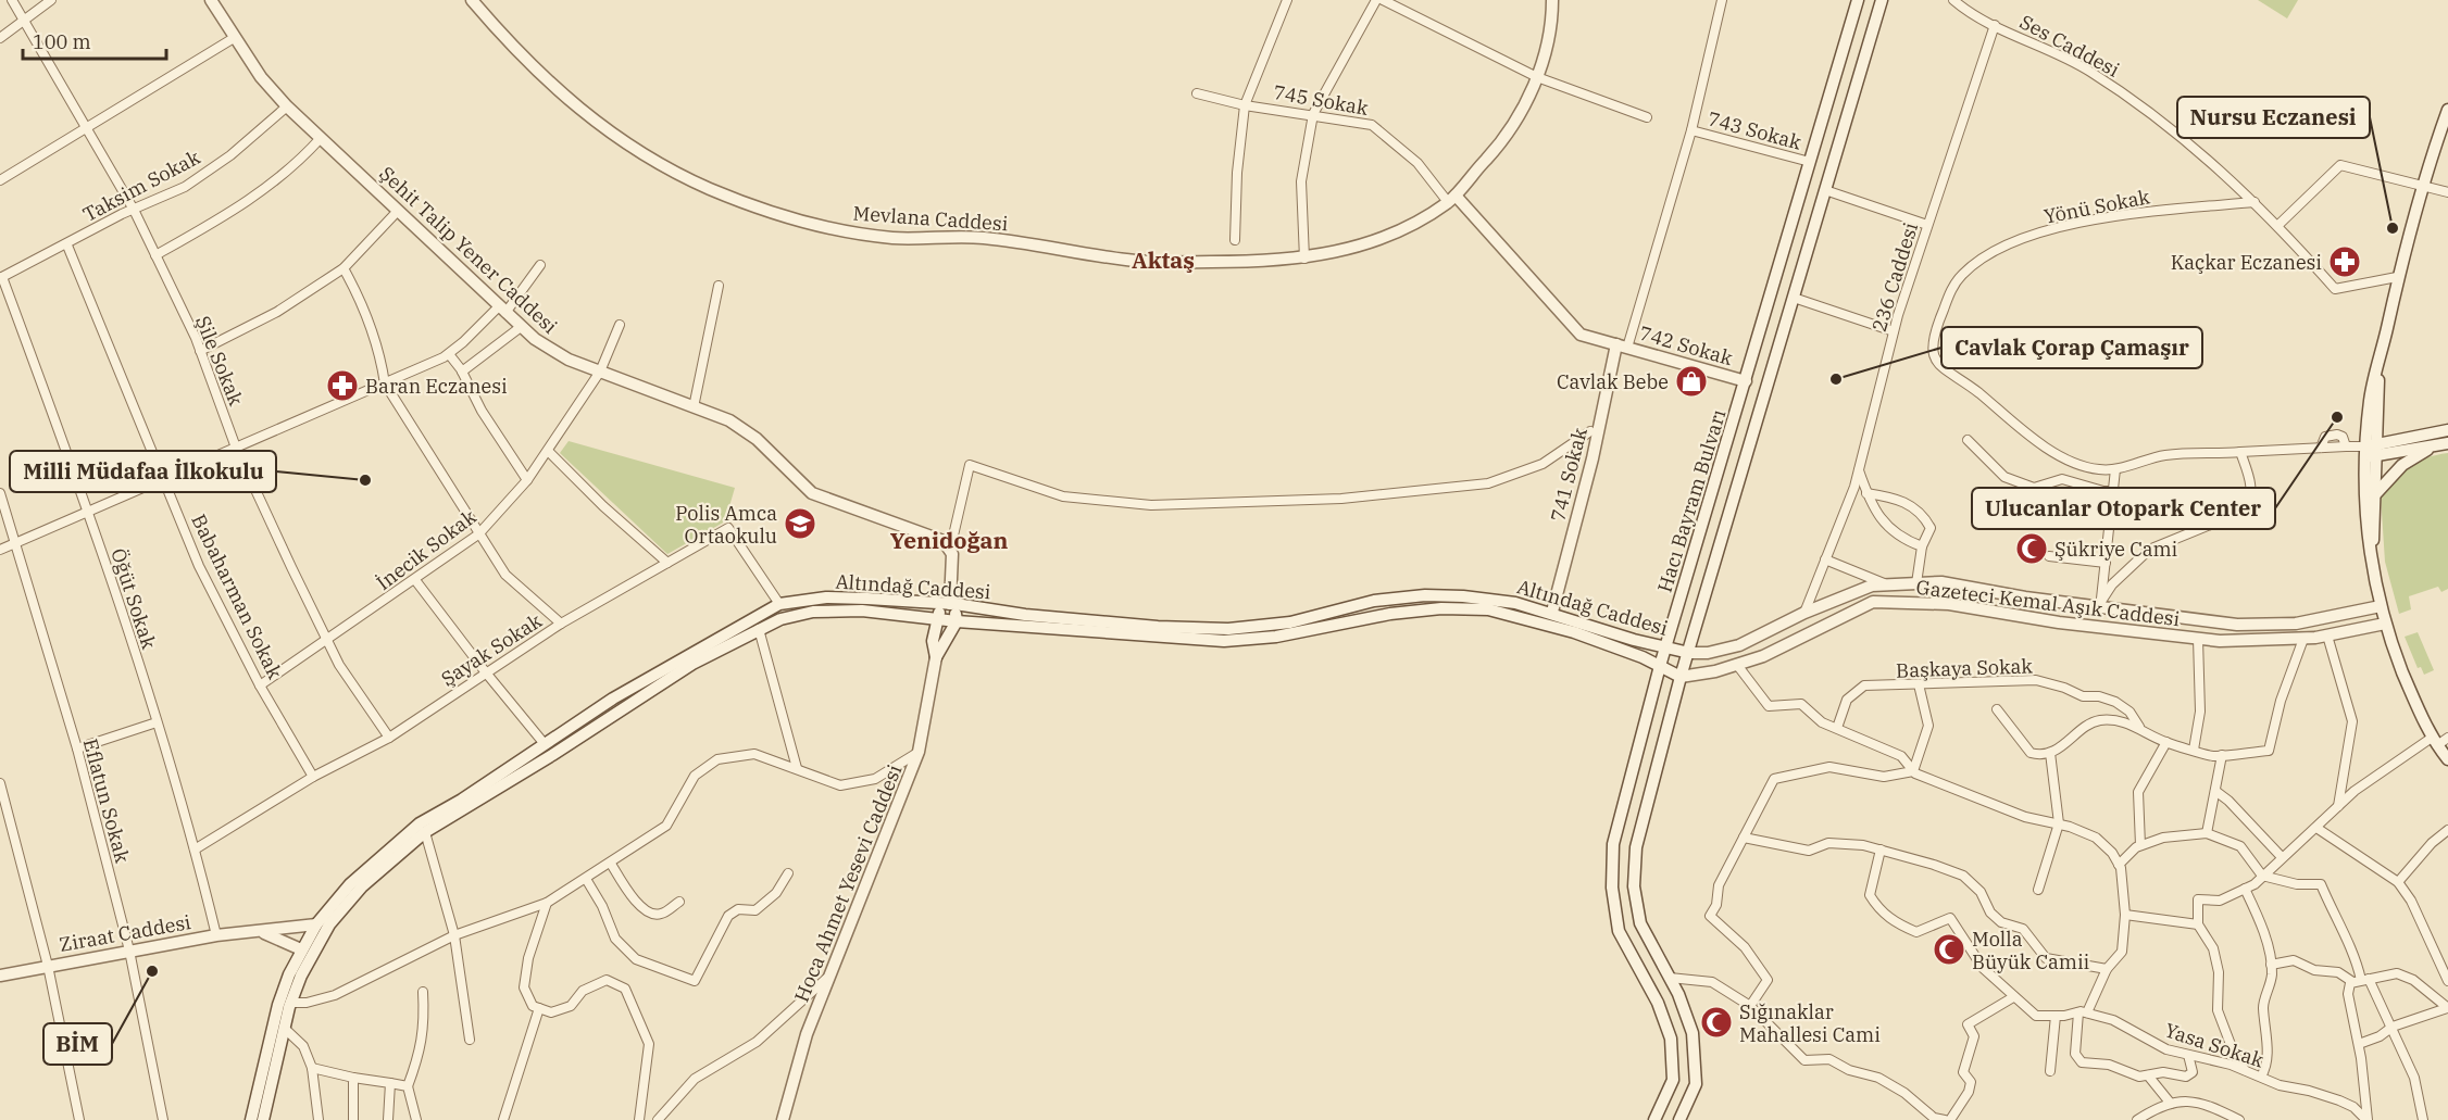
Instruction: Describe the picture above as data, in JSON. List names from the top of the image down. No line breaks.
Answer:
{"streets":{"main road":["745 Sokak","Mevlana Caddesi","Şehit Talip Yener Caddesi","742 Sokak","741 Sokak","Hacı Bayram Bulvarı","Altındağ Caddesi","Gazeteci Kemal Aşık Caddesi","Hoca Ahmet Yesevi Caddesi","Ziraat Caddesi"],"street":["Ses Caddesi","743 Sokak","Taksim Sokak","Yönü Sokak","236 Caddesi","Şile Sokak","İnecik Sokak","Babaharman Sokak","Öğüt Sokak","Şayak Sokak","Başkaya Sokak","Eflatun Sokak","Yasa Sokak"]},"crossings":[["Ses Caddesi","Yönü Sokak"],["Ses Caddesi","236 Caddesi"],["745 Sokak","Mevlana Caddesi"],["745 Sokak","742 Sokak"],["745 Sokak","741 Sokak"],["743 Sokak","Hacı Bayram Bulvarı"],["Taksim Sokak","Şehit Talip Yener Caddesi"],["Taksim Sokak","Şile Sokak"],["Taksim Sokak","Babaharman Sokak"],["Taksim Sokak","Öğüt Sokak"],["Şehit Talip Yener Caddesi","İnecik Sokak"],["236 Caddesi","Gazeteci Kemal Aşık Caddesi"],["742 Sokak","741 Sokak"],["742 Sokak","Hacı Bayram Bulvarı"],["Şile Sokak","İnecik Sokak"],["Şile Sokak","Şayak Sokak"],["741 Sokak","Altındağ Caddesi"],["Hacı Bayram Bulvarı","Altındağ Caddesi"],["Hacı Bayram Bulvarı","Gazeteci Kemal Aşık Caddesi"],["İnecik Sokak","Babaharman Sokak"],["Altındağ Caddesi","Gazeteci Kemal Aşık Caddesi"],["Altındağ Caddesi","Şayak Sokak"],["Altındağ Caddesi","Hoca Ahmet Yesevi Caddesi"],["Altındağ Caddesi","Ziraat Caddesi"],["Babaharman Sokak","Şayak Sokak"],["Öğüt Sokak","Şayak Sokak"],["Öğüt Sokak","Ziraat Caddesi"],["Eflatun Sokak","Ziraat Caddesi"]],"districts":["Aktaş","Yenidoğan"],"places":{"other":["Nursu Eczanesi","Cavlak Çorap Çamaşır","Ulucanlar Otopark Center","Milli Müdafaa İlkokulu","BİM"],"pharmacy":["Kaçkar Eczanesi","Baran Eczanesi"],"shop":["Cavlak Bebe"],"school or university":["Polis Amca Ortaokulu"],"mosque":["Şükriye Cami","Molla Büyük Camii","Sığınaklar Mahallesi Cami"]},"scale_bar":"100 m"}
